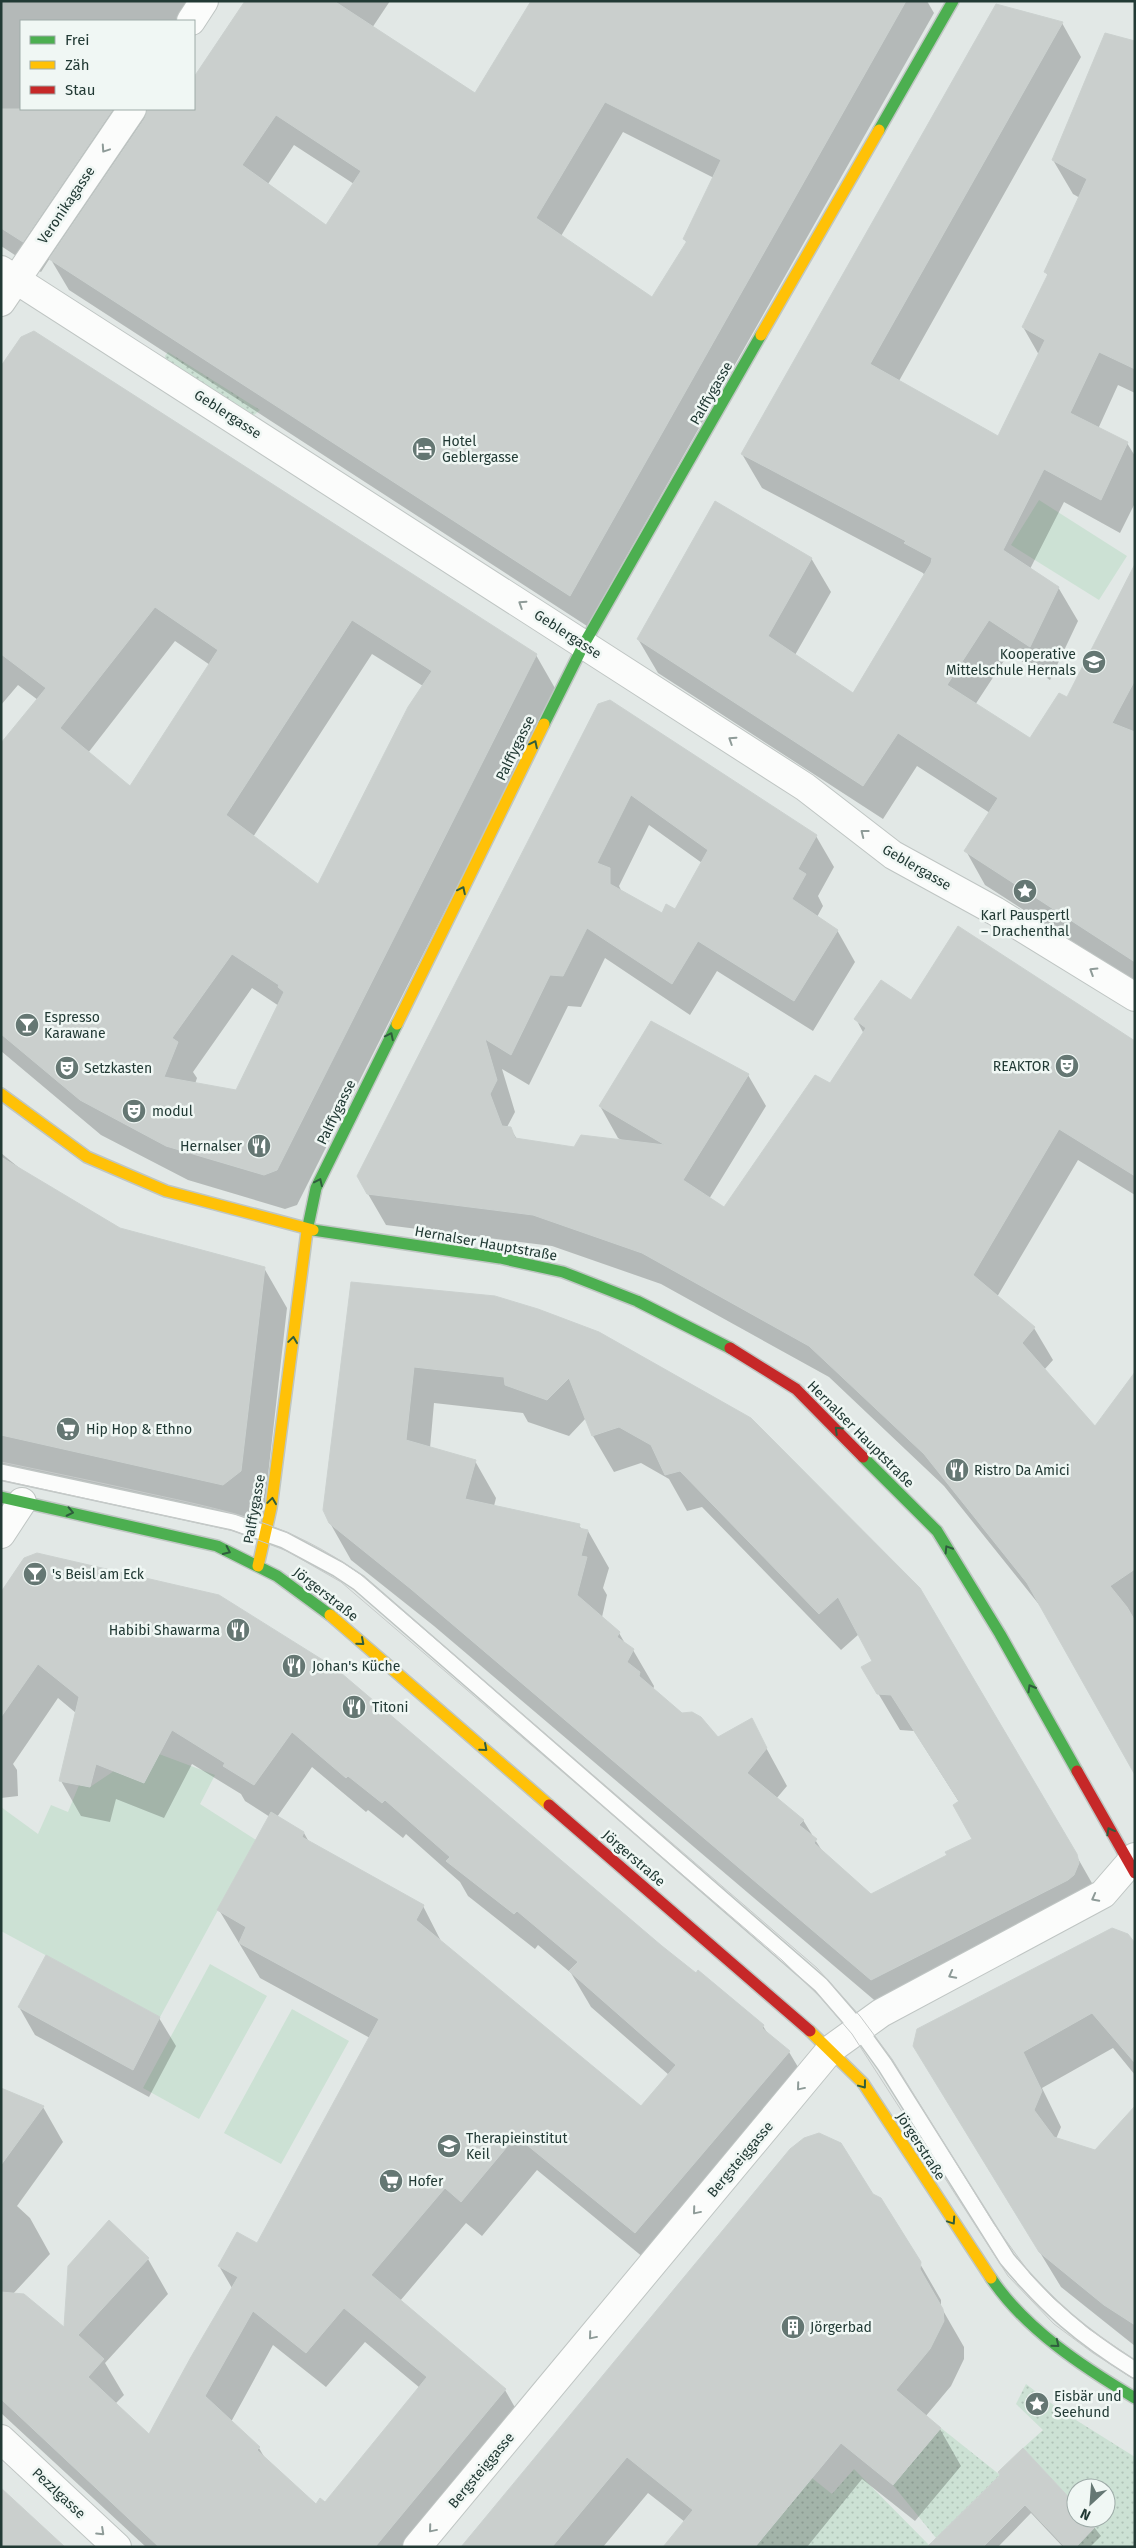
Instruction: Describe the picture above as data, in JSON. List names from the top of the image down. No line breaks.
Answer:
{"streets":{"main road":["Palffygasse","Hernalser Hauptstraße","Jörgerstraße"],"street":["Veronikagasse","Geblergasse","Bergsteiggasse","Pezzlgasse"]},"crossings":[["Veronikagasse","Geblergasse"],["Palffygasse","Geblergasse"],["Palffygasse","Hernalser Hauptstraße"],["Palffygasse","Jörgerstraße"],["Hernalser Hauptstraße","Bergsteiggasse"],["Jörgerstraße","Bergsteiggasse"]],"one_way":["Veronikagasse","Palffygasse","Geblergasse","Hernalser Hauptstraße","Jörgerstraße","Bergsteiggasse","Pezzlgasse"],"places":{"hotel":["Hotel Geblergasse"],"school or university":["Kooperative Mittelschule Hernals","Therapieinstitut Keil"],"place":["Karl Pauspertl – Drachenthal","Eisbär und Seehund"],"bar":["Espresso Karawane","'s Beisl am Eck"],"theatre":["REAKTOR","Setzkasten","modul"],"restaurant":["Hernalser","Ristro Da Amici","Habibi Shawarma","Johan's Küche","Titoni"],"supermarket":["Hip Hop & Ethno","Hofer"],"building":["Jörgerbad"]},"legend":["Frei","Zäh","Stau"],"north":"bottom left"}
